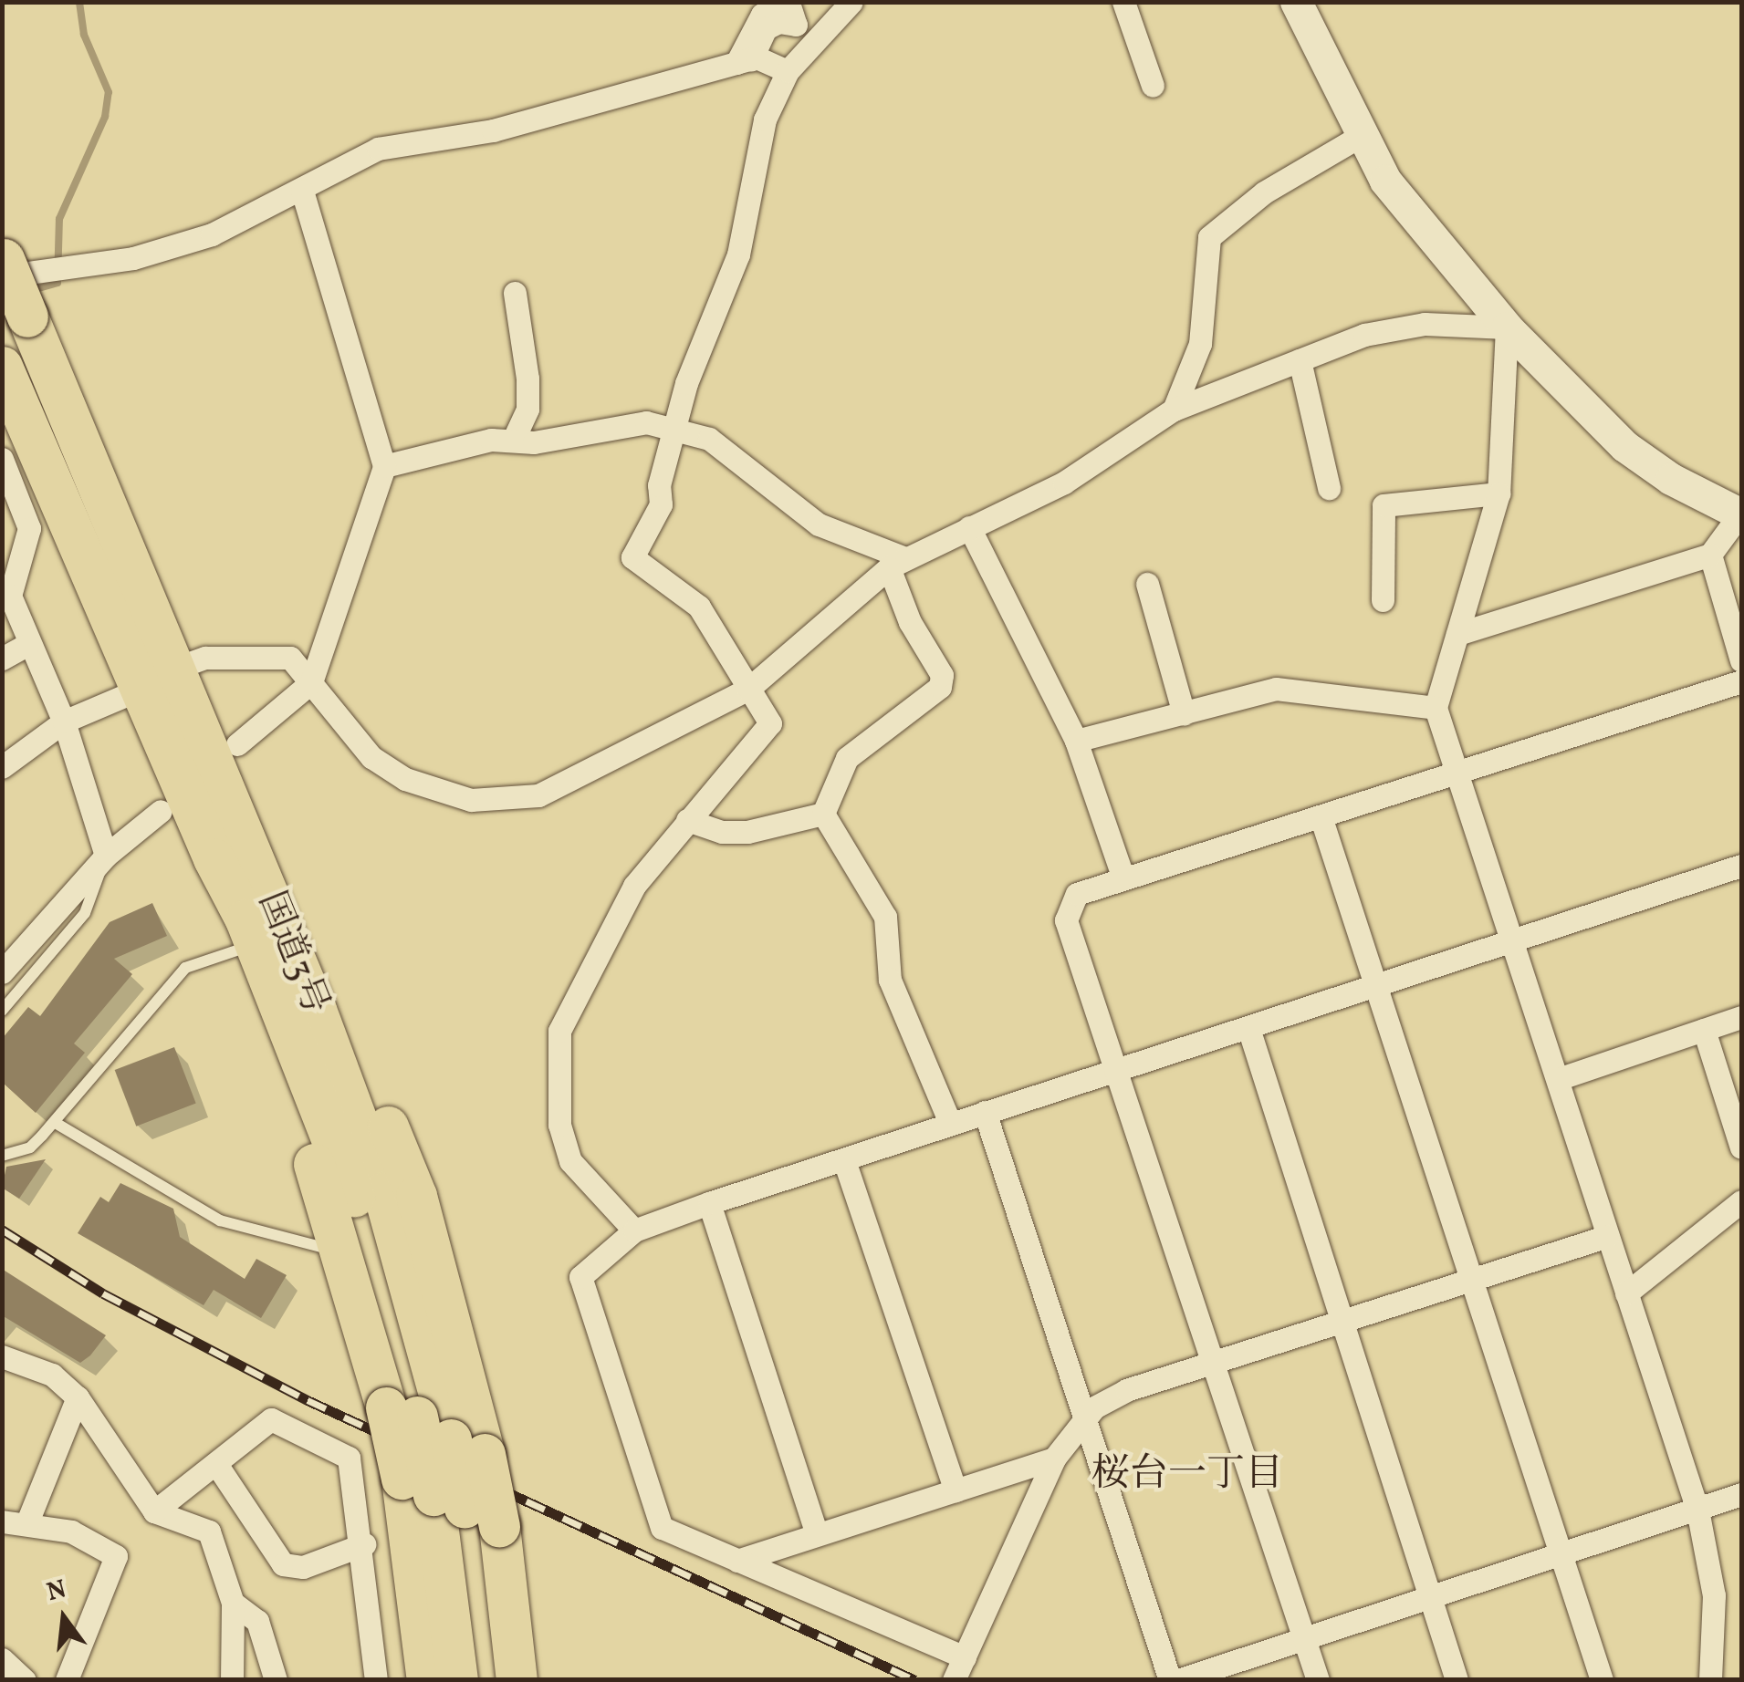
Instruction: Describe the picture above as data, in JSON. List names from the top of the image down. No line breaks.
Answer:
{"streets":{"highway":["国道3号"]},"districts":["桜台一丁目"],"north":"top"}
